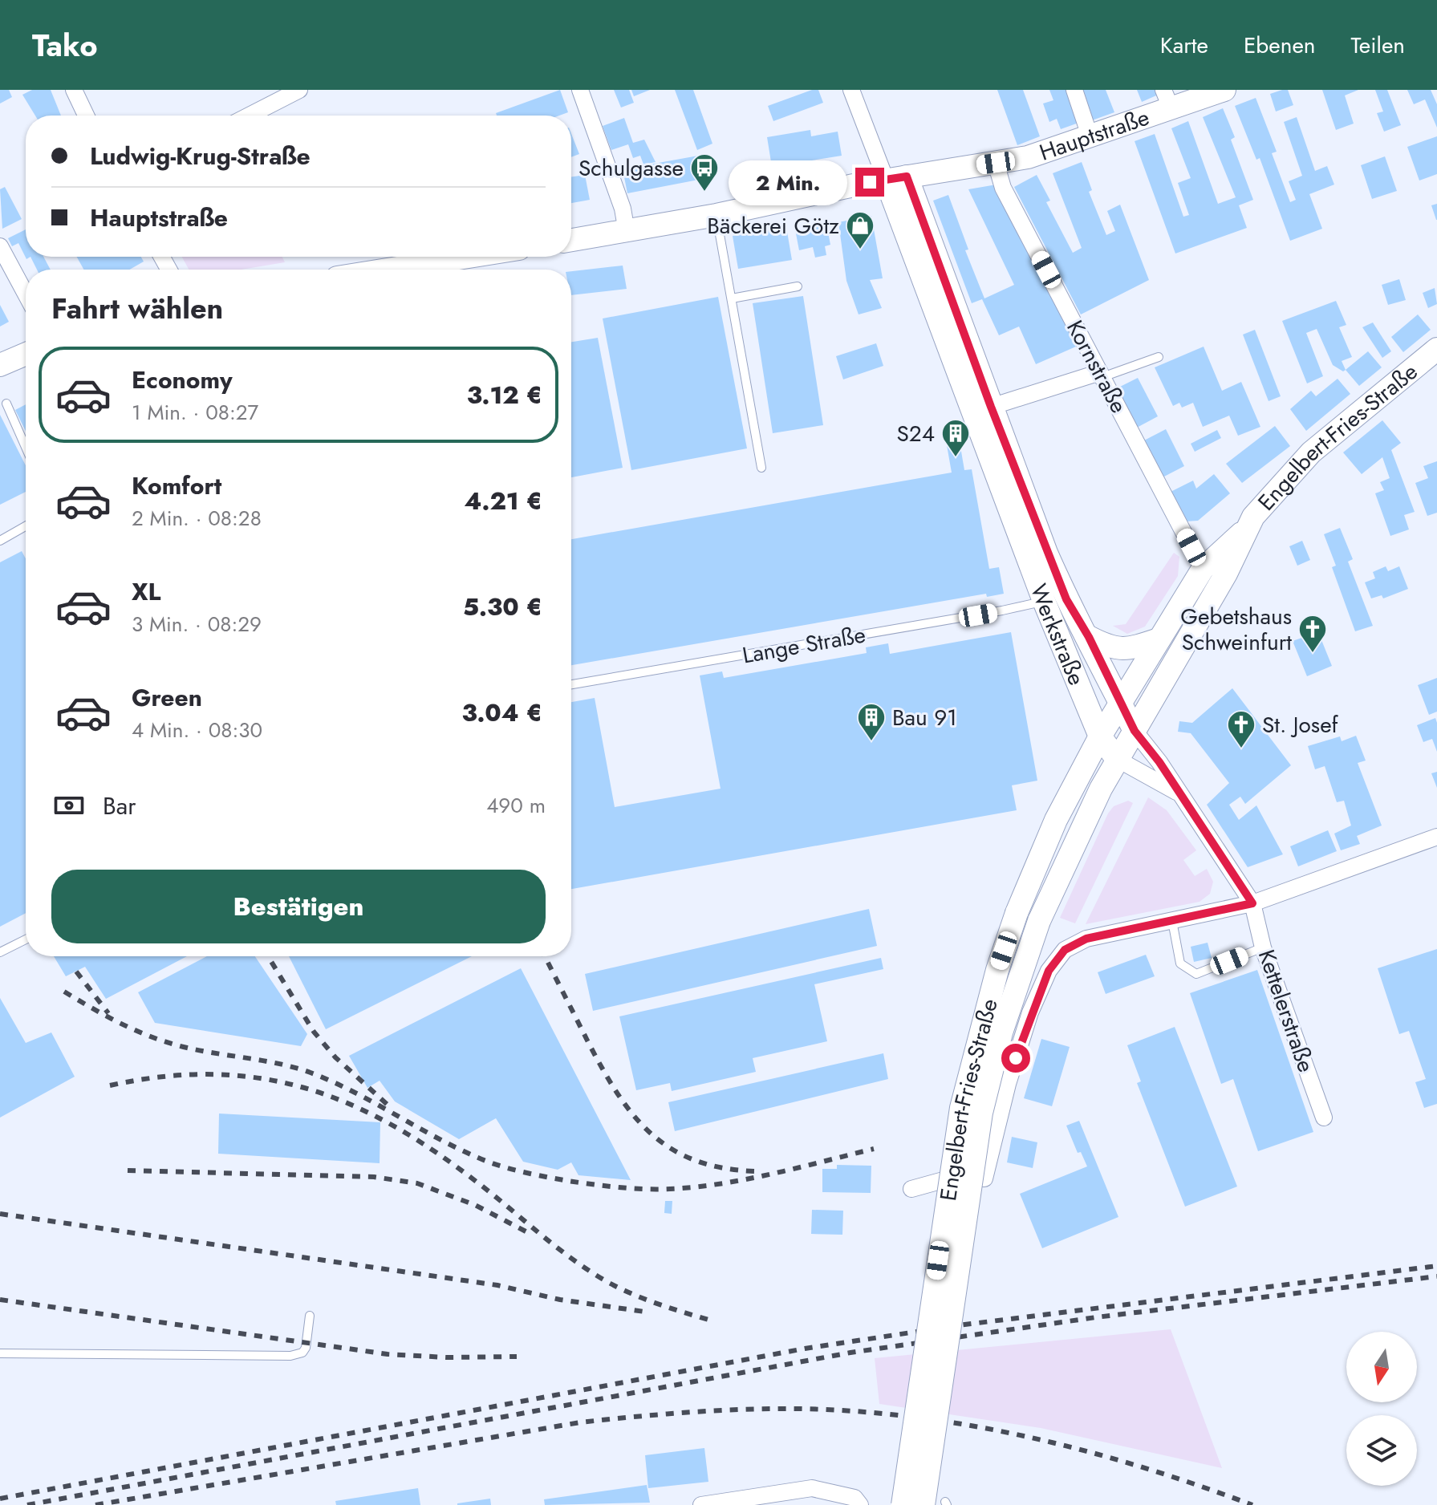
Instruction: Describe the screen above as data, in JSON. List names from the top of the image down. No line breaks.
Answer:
{"streets":{"main road":["Hauptstraße","Engelbert-Fries-Straße","Werkstraße"],"street":["Kornstraße","Kettelerstraße"],"lane":["Lange Straße"]},"crossings":[["Hauptstraße","Kornstraße"],["Hauptstraße","Werkstraße"],["Kornstraße","Engelbert-Fries-Straße"],["Engelbert-Fries-Straße","Werkstraße"],["Engelbert-Fries-Straße","Kettelerstraße"],["Werkstraße","Lange Straße"],["Werkstraße","Kettelerstraße"]],"places":{"bus stop":["Schulgasse"],"shop":["Bäckerei Götz"],"building":["S24","Bau 91"],"church":["Gebetshaus Schweinfurt","St. Josef"]},"north":"bottom","page":{"header":"Tako","nav":["Karte","Ebenen","Teilen"],"banner":["Ludwig-Krug-Straße","Hauptstraße"],"bubble":"2 Min.","heading":"Fahrt wählen","list":[{"name":"Economy","note":"1 Min. · 08:27","value":"3.12 €"},{"name":"Komfort","note":"2 Min. · 08:28","value":"4.21 €"},{"name":"XL","note":"3 Min. · 08:29","value":"5.30 €"},{"name":"Green","note":"4 Min. · 08:30","value":"3.04 €"}],"pay":["Bar","490 m"],"buttons":"Bestätigen"}}
